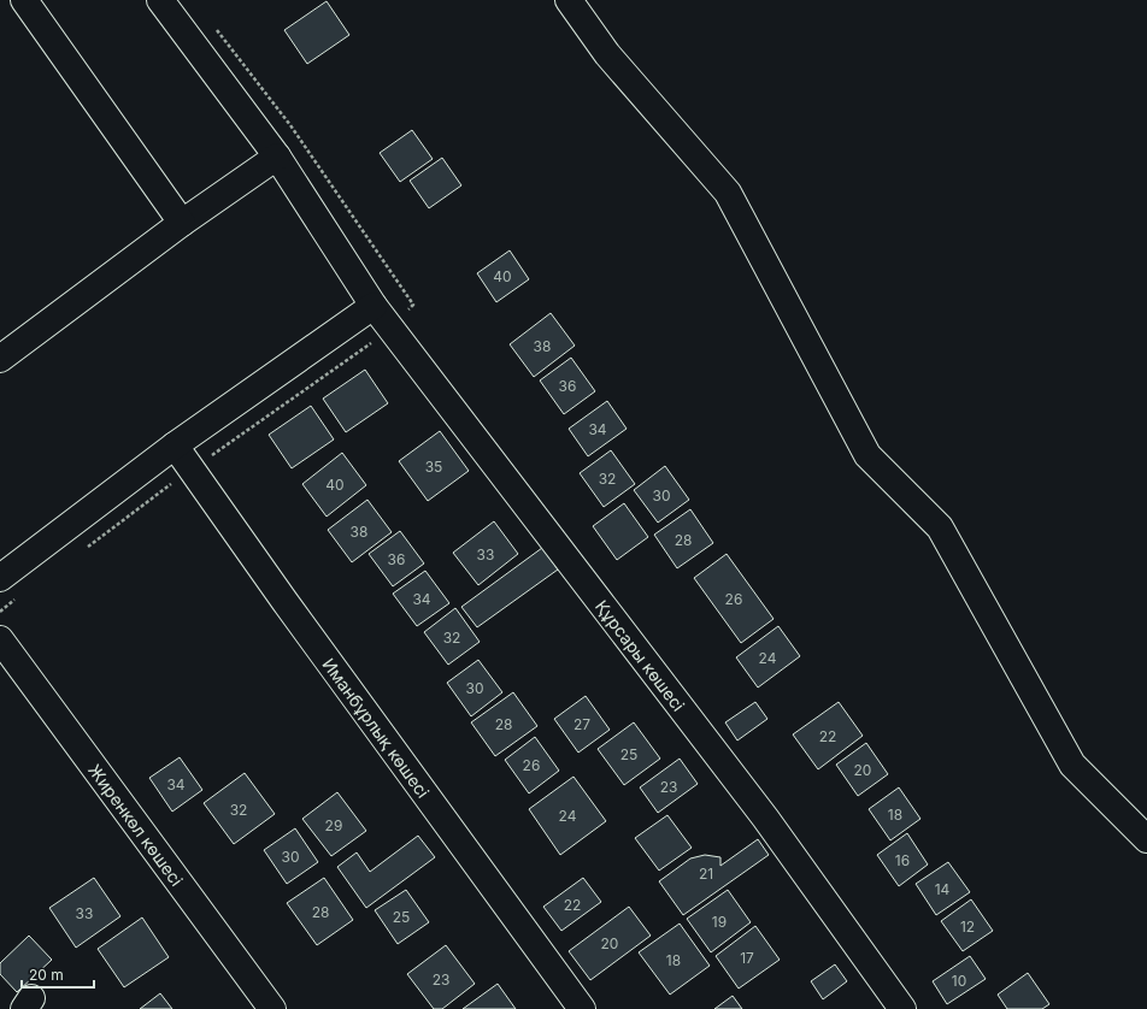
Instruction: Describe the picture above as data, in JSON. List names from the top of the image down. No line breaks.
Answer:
{"streets":{"street":["Құрсары көшесі","Иманбұрлық көшесі","Жиренкөл көшесі"]},"house_numbers":["40","38","36","34","35","32","40","30","38","28","33","36","34","26","32","24","30","28","27","22","25","26","20","34","23","32","18","24","29","30","16","21","14","22","28","33","25","19","12","20","17","18","23","10"],"scale_bar":"20 m"}
